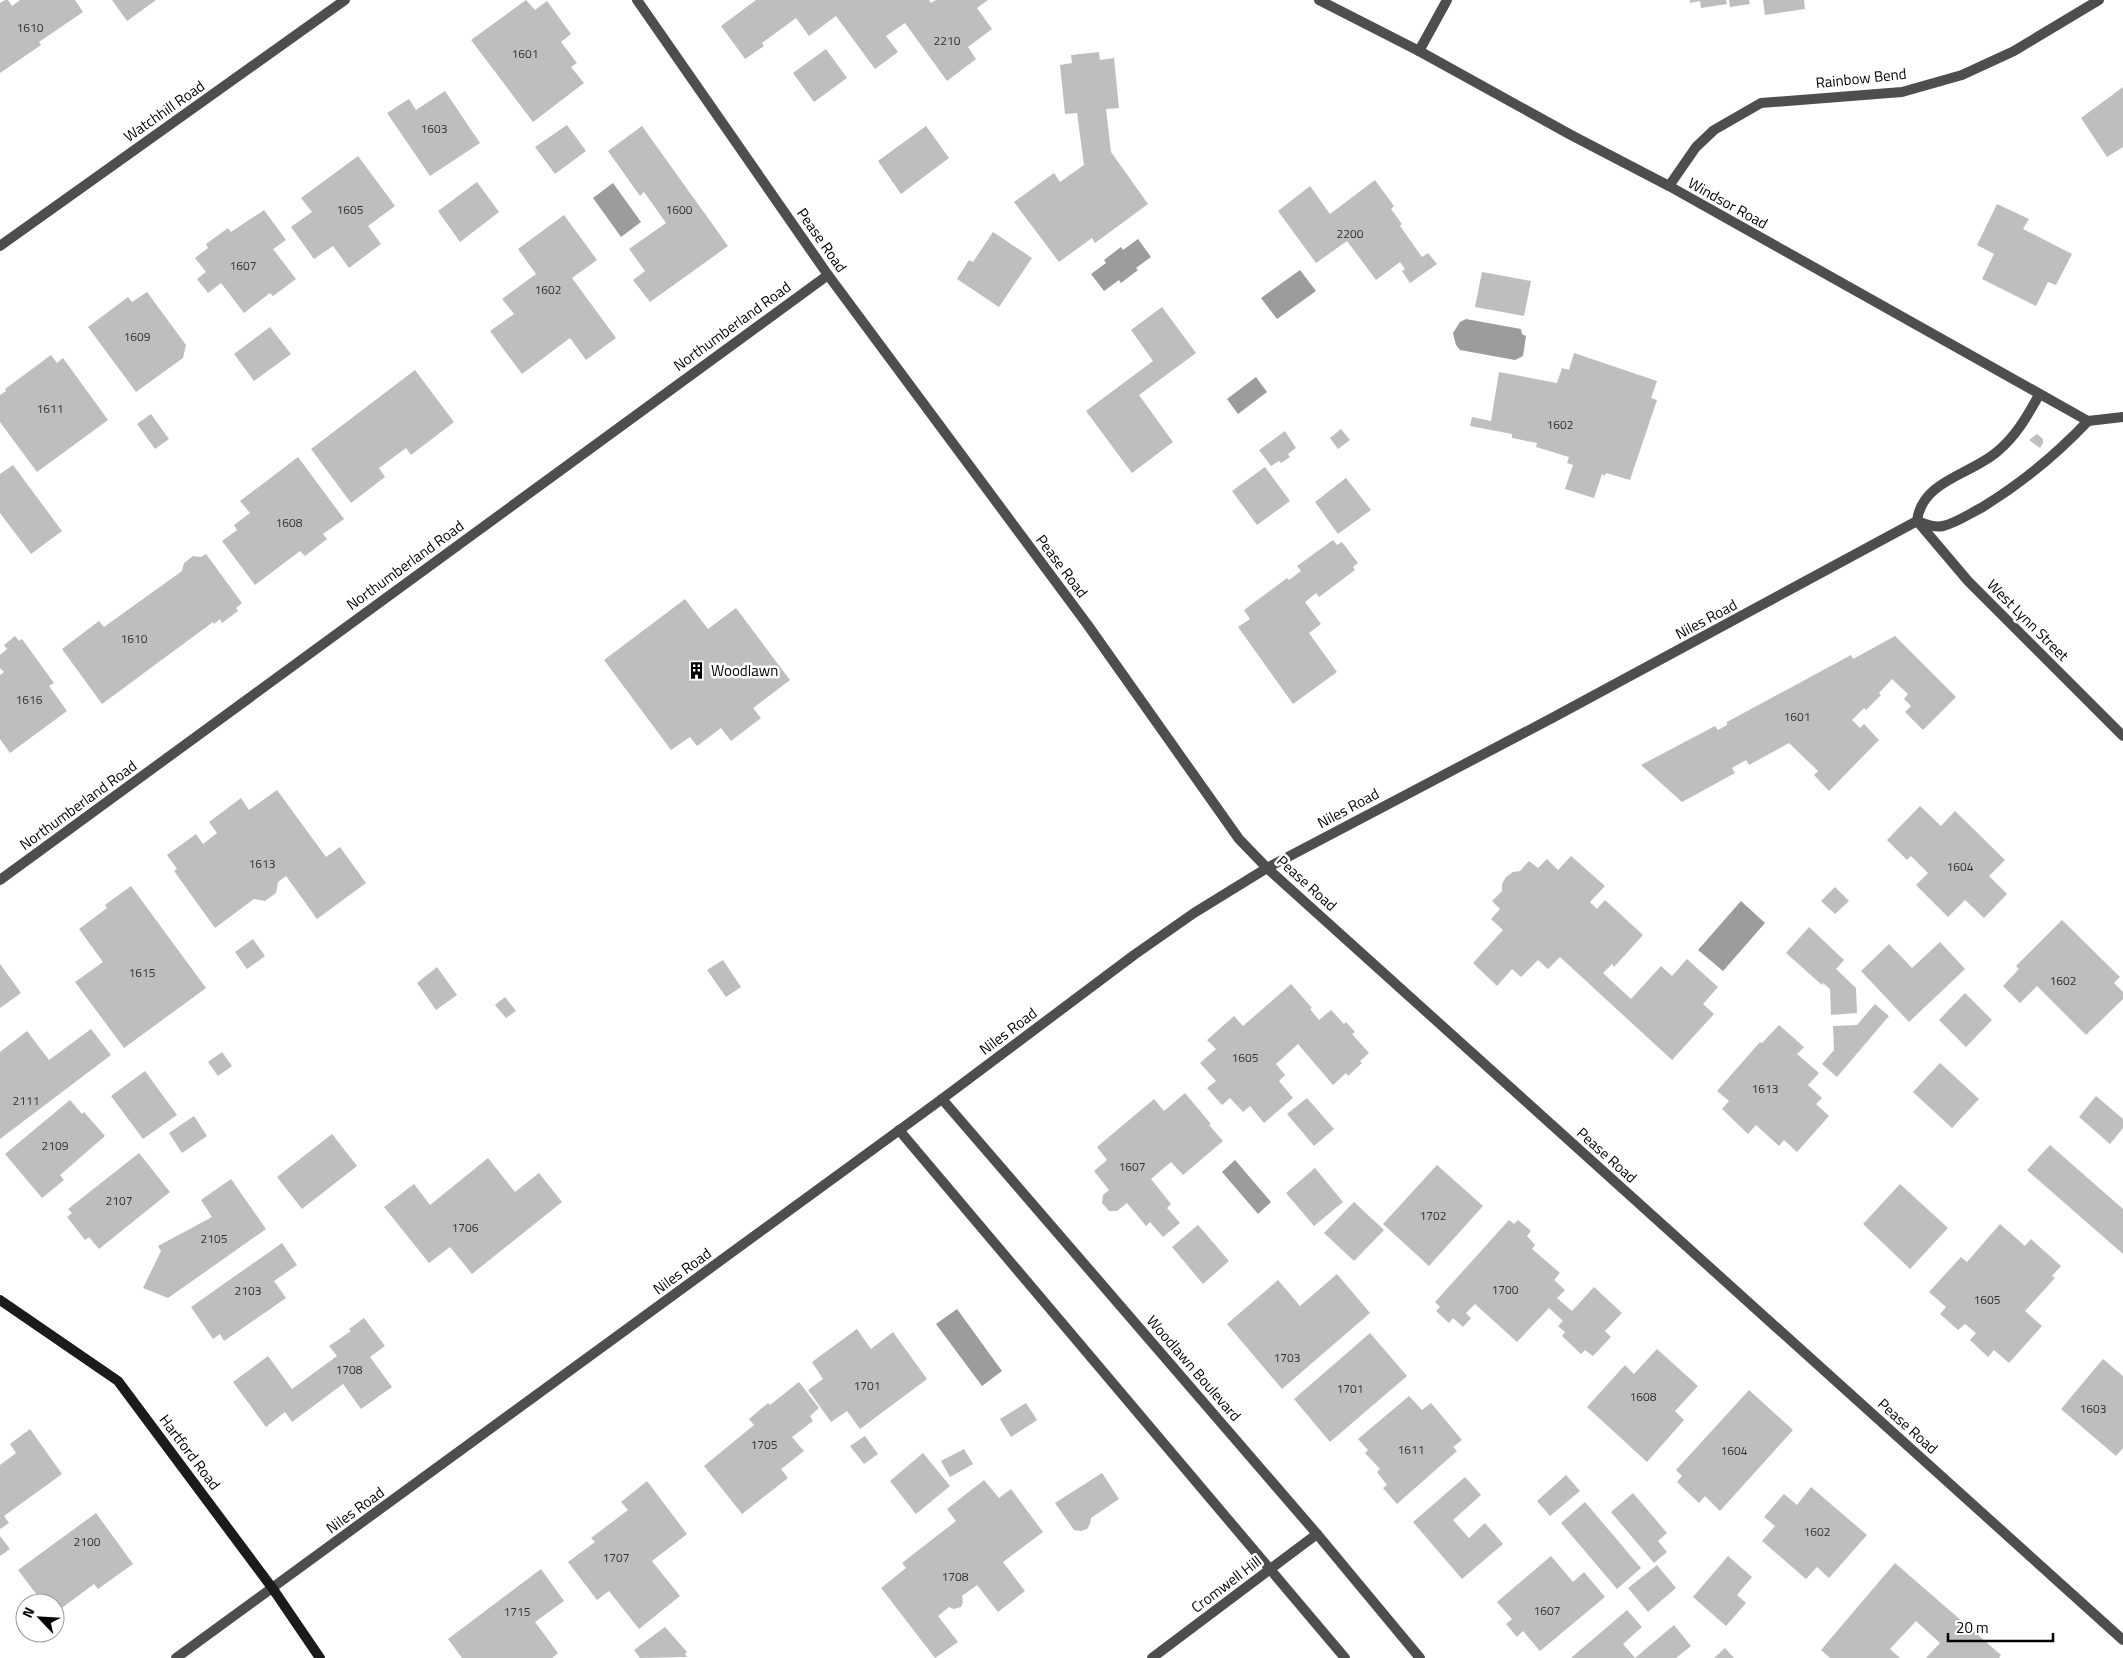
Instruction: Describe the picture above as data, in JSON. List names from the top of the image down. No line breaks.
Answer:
{"streets":{"street":["Rainbow Bend","Watchhill Road","Windsor Road","Pease Road","Northumberland Road","Niles Road","West Lynn Street","Woodlawn Boulevard","Hartford Road","Cromwell Hill"]},"crossings":[["Rainbow Bend","Windsor Road"],["Pease Road","Northumberland Road"],["Pease Road","Niles Road"],["Niles Road","West Lynn Street"],["Niles Road","Woodlawn Boulevard"],["Niles Road","Hartford Road"],["Woodlawn Boulevard","Cromwell Hill"]],"places":{"building":["Woodlawn"]},"house_numbers":["1610","2210","1601","1603","1605","1600","2200","1607","1602","1609","1611","1602","1608","1610","1616","1601","1613","1604","1615","1602","1605","1613","2111","2109","1607","2107","1702","1706","2105","1700","2103","1605","1703","1708","1701","1701","1608","1603","1705","1611","1604","1602","2100","1707","1708","1607","1715"],"scale_bar":"20 m","north":"top left"}
